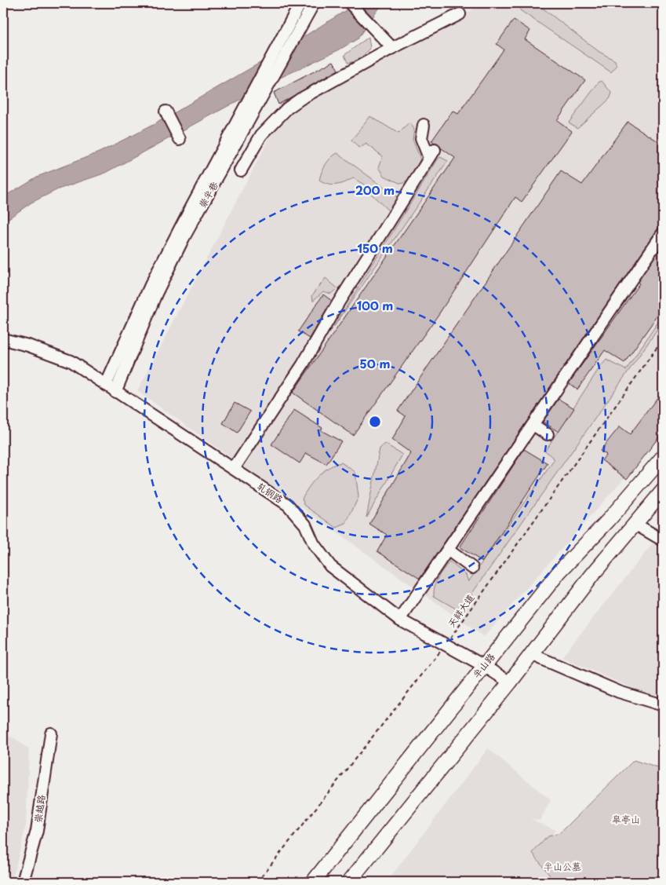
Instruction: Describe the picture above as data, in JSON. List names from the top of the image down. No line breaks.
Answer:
{"streets":{"main road":["半山路"],"street":["崇半巷","轧钢路","崇越路"],"path":["天祥大道"]},"crossings":[["崇半巷","轧钢路"],["轧钢路","天祥大道"],["轧钢路","半山路"]],"parks":["皋亭山","半山公墓"],"rings":["200 m","150 m","100 m","50 m"]}
